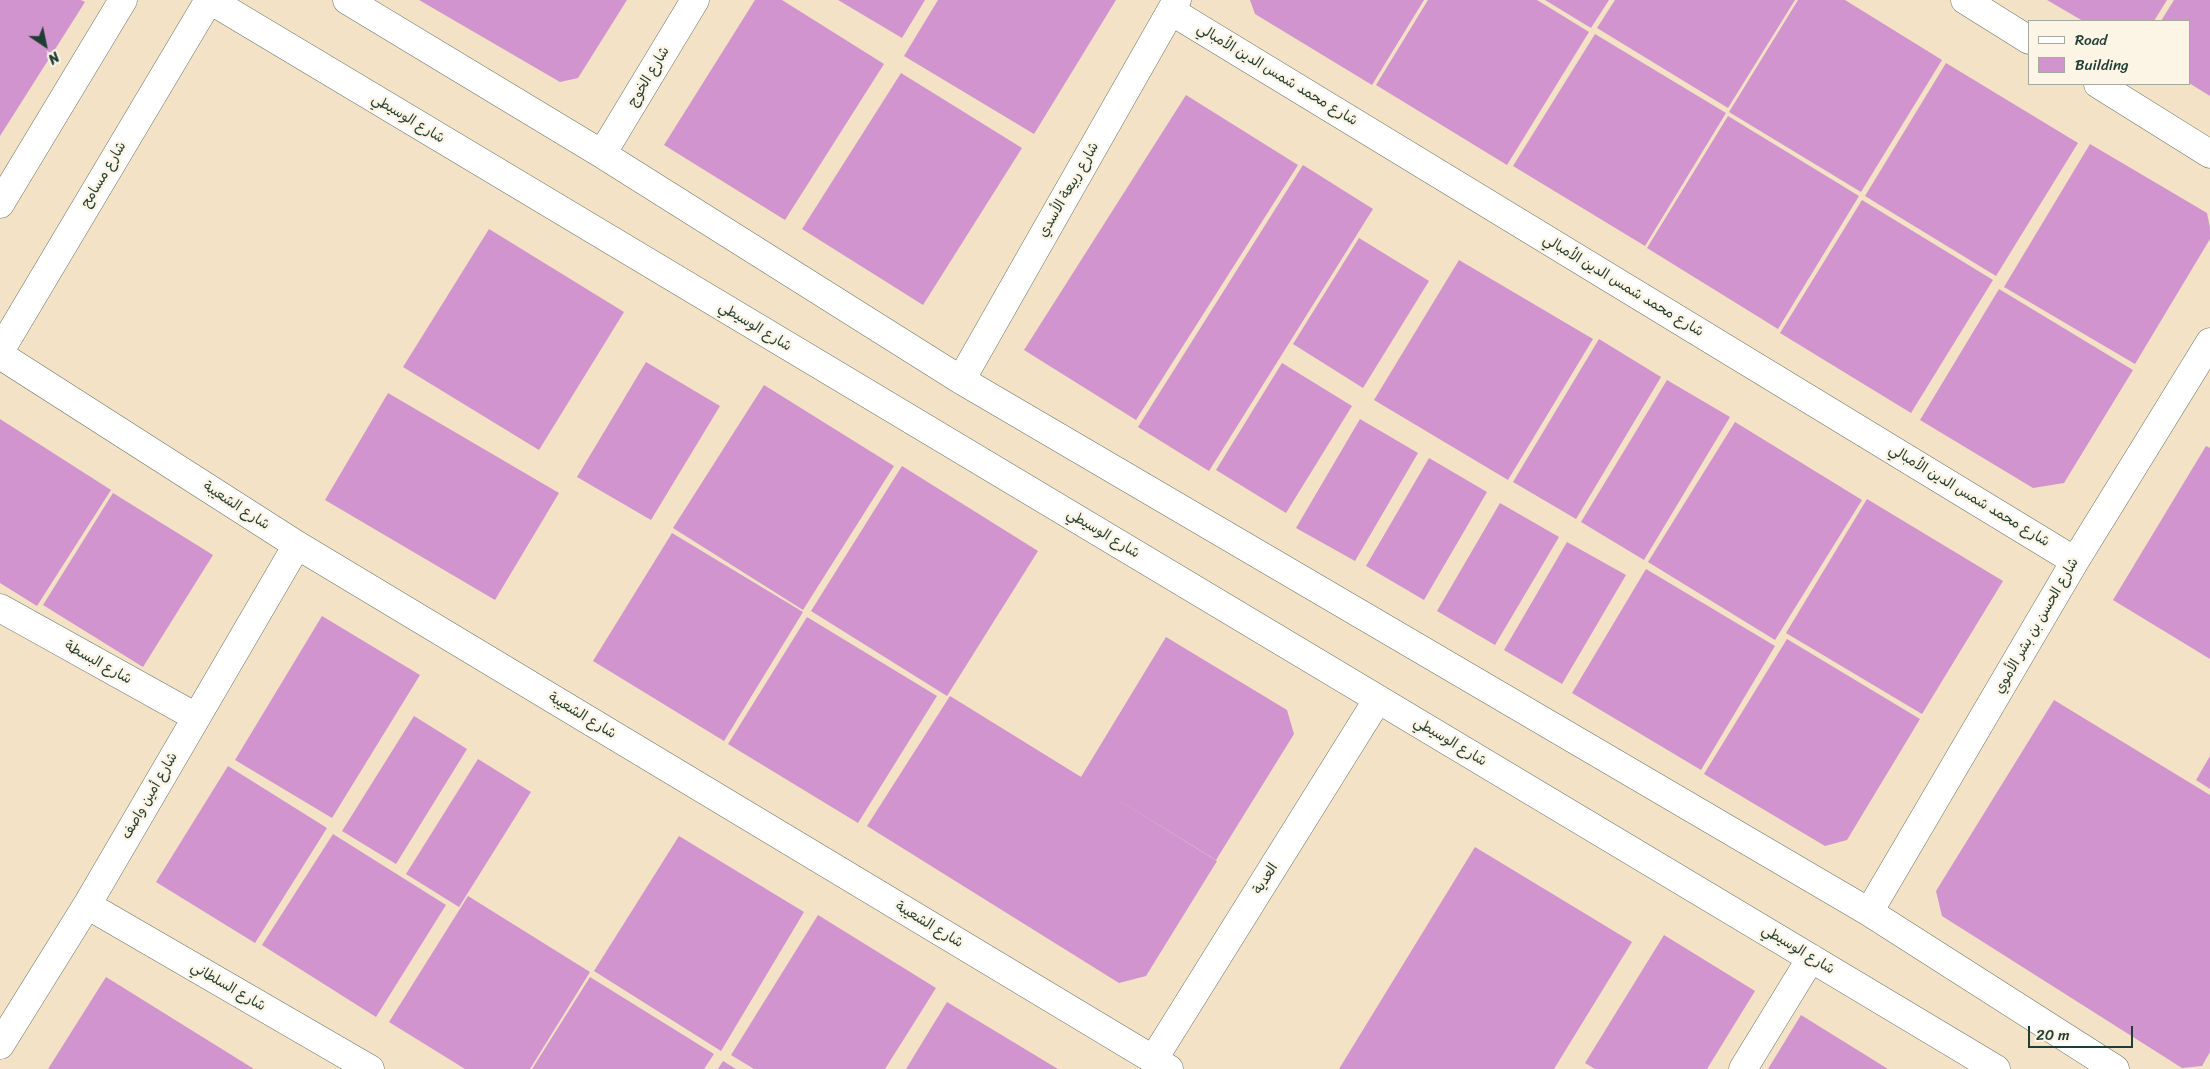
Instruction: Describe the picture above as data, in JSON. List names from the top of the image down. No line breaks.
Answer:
{"streets":{"street":["شارع محمد شمس الدين الأمبالي","شارع الخوج","شارع الوسيطي","شارع مسامح","شارع ربيعة الأسدي","شارع الشعيبة","شارع الحسن بن بشر الأموي","شارع البسطة","شارع أمين واصف","العدية","شارع السلطاني"]},"crossings":[["شارع محمد شمس الدين الأمبالي","شارع ربيعة الأسدي"],["شارع محمد شمس الدين الأمبالي","شارع الحسن بن بشر الأموي"],["شارع الوسيطي","شارع مسامح"],["شارع الوسيطي","العدية"],["شارع الشعيبة","شارع أمين واصف"],["شارع الشعيبة","العدية"],["شارع البسطة","شارع أمين واصف"],["شارع أمين واصف","شارع السلطاني"]],"legend":["Road","Building"],"scale_bar":"20 m","north":"bottom right"}
